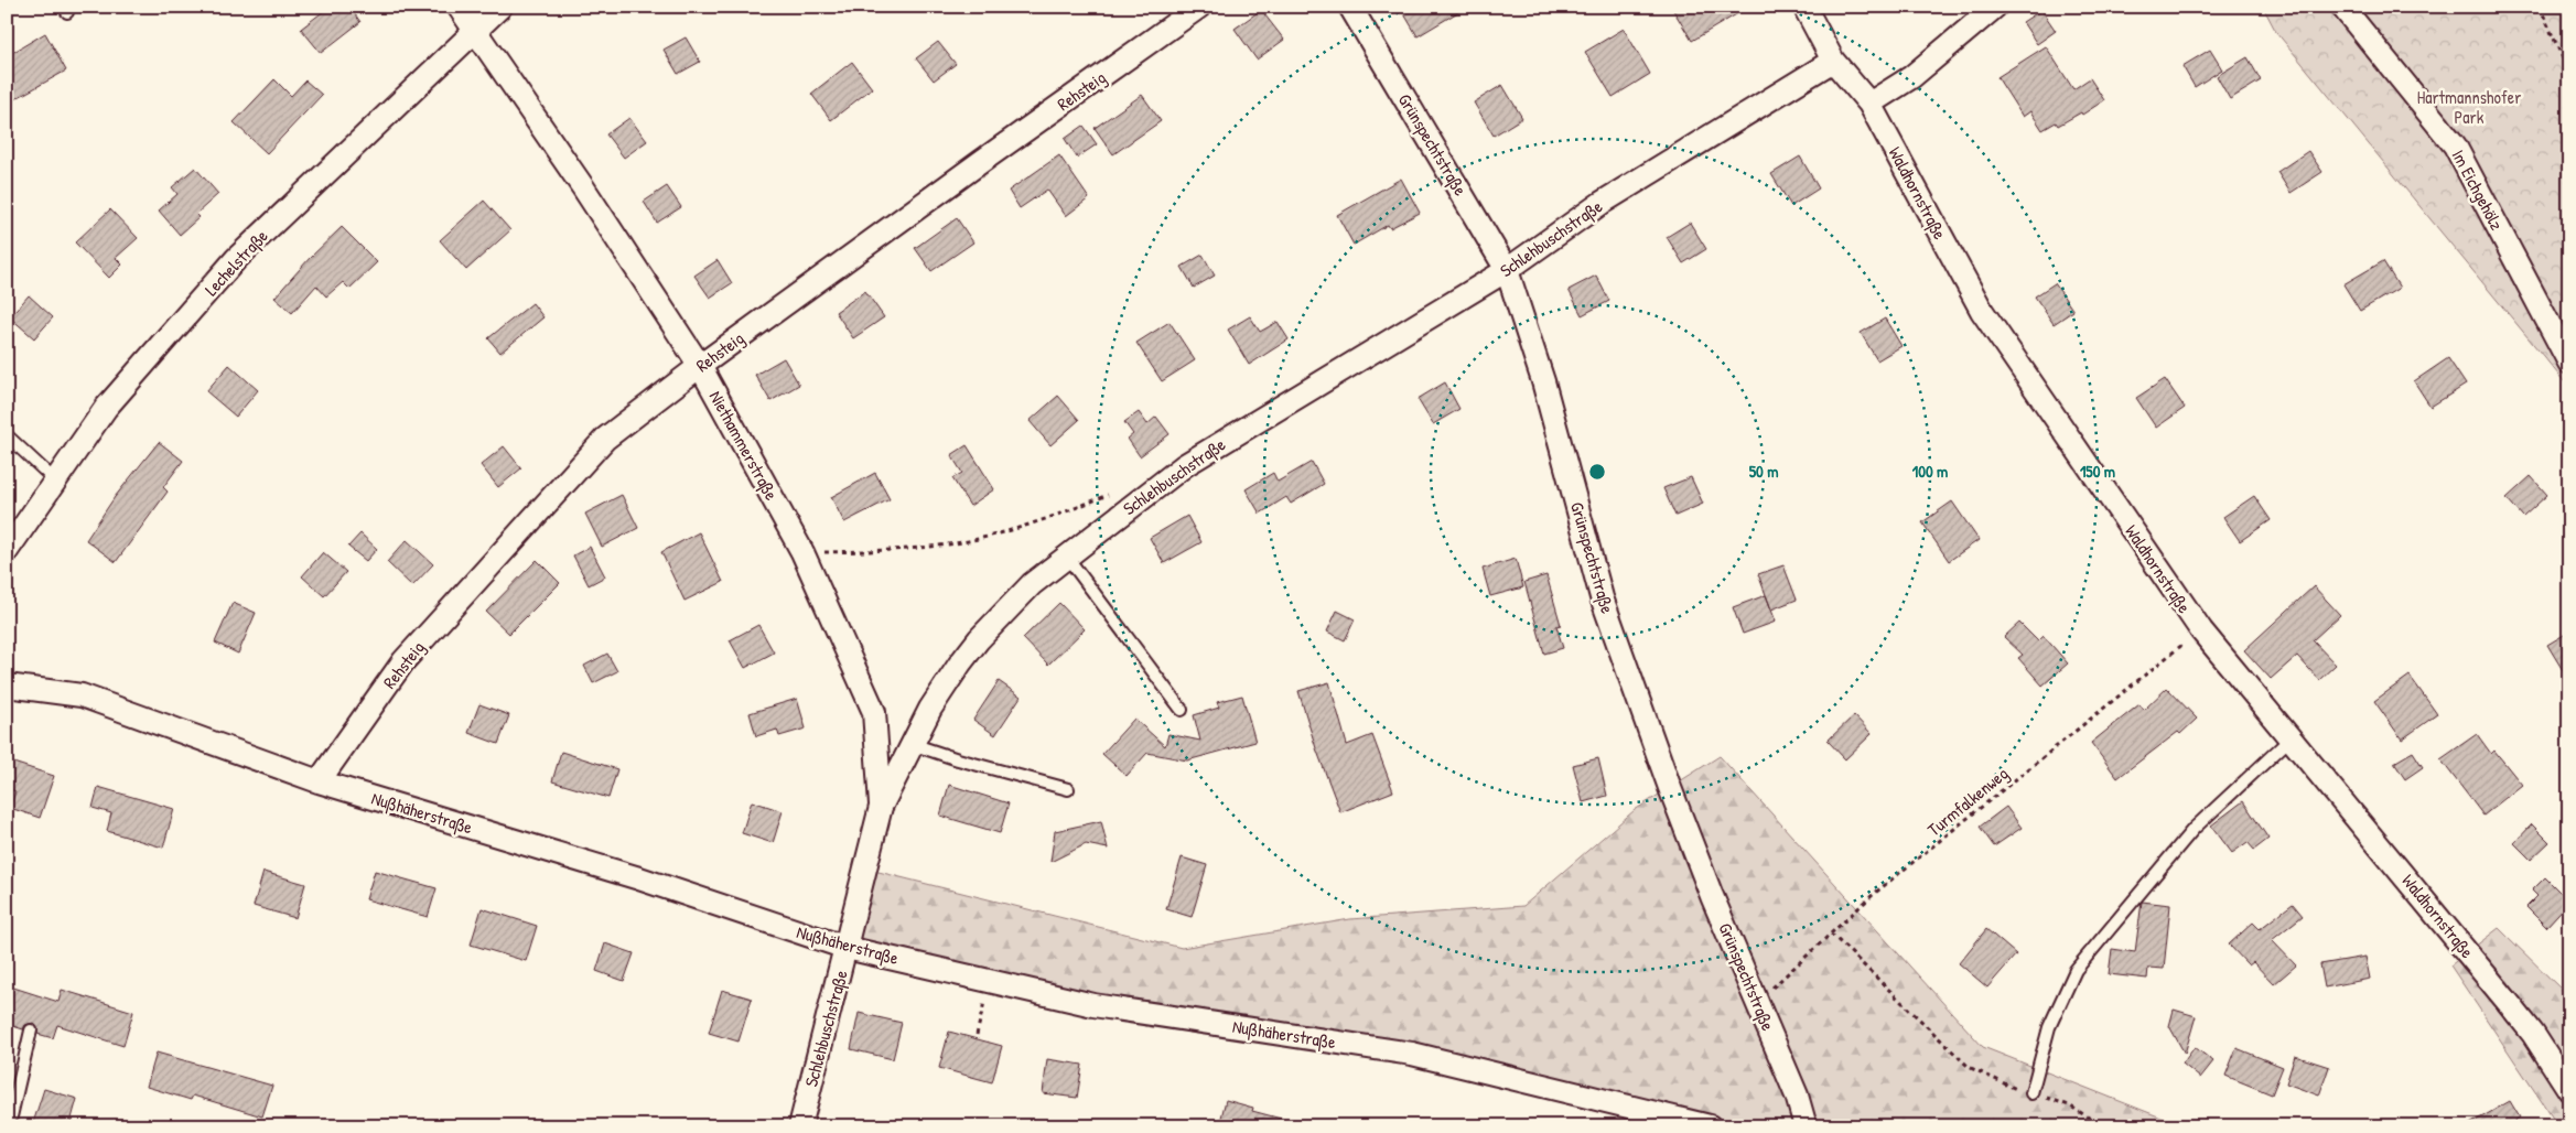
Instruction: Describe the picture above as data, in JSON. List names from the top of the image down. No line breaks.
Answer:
{"streets":{"street":["Rehsteig","Grünspechtstraße","Im Eichgehölz","Waldhornstraße","Schlehbuschstraße","Lechelstraße","Niethammerstraße","Nußhäherstraße"],"path":["Turmfalkenweg"]},"crossings":[["Rehsteig","Niethammerstraße"],["Rehsteig","Nußhäherstraße"],["Grünspechtstraße","Schlehbuschstraße"],["Grünspechtstraße","Turmfalkenweg"],["Waldhornstraße","Schlehbuschstraße"],["Waldhornstraße","Turmfalkenweg"],["Schlehbuschstraße","Niethammerstraße"],["Schlehbuschstraße","Nußhäherstraße"],["Lechelstraße","Niethammerstraße"]],"parks":["Hartmannshofer Park"],"rings":["50 m","100 m","150 m"]}
